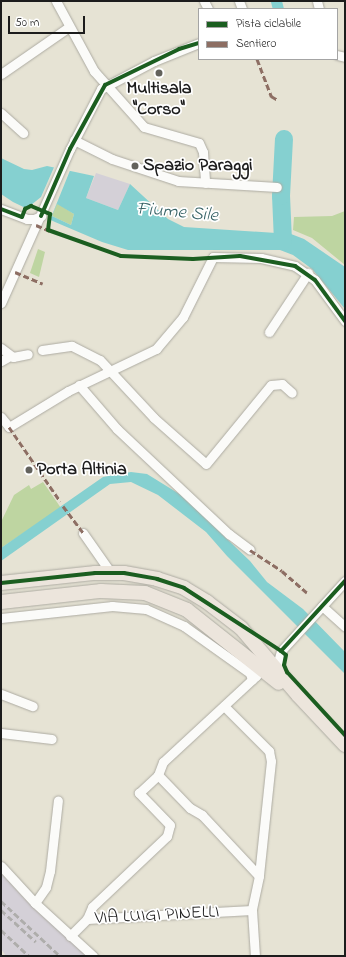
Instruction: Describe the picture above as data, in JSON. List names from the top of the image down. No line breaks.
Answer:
{"streets":{"street":["VIA LUIGI PINELLI"]},"water":["Fiume Sile"],"places":["Multisala \"Corso\"","Spazio Paraggi","Porta Altinia"],"legend":["Pista ciclabile","Sentiero"],"scale_bar":"50 m"}
